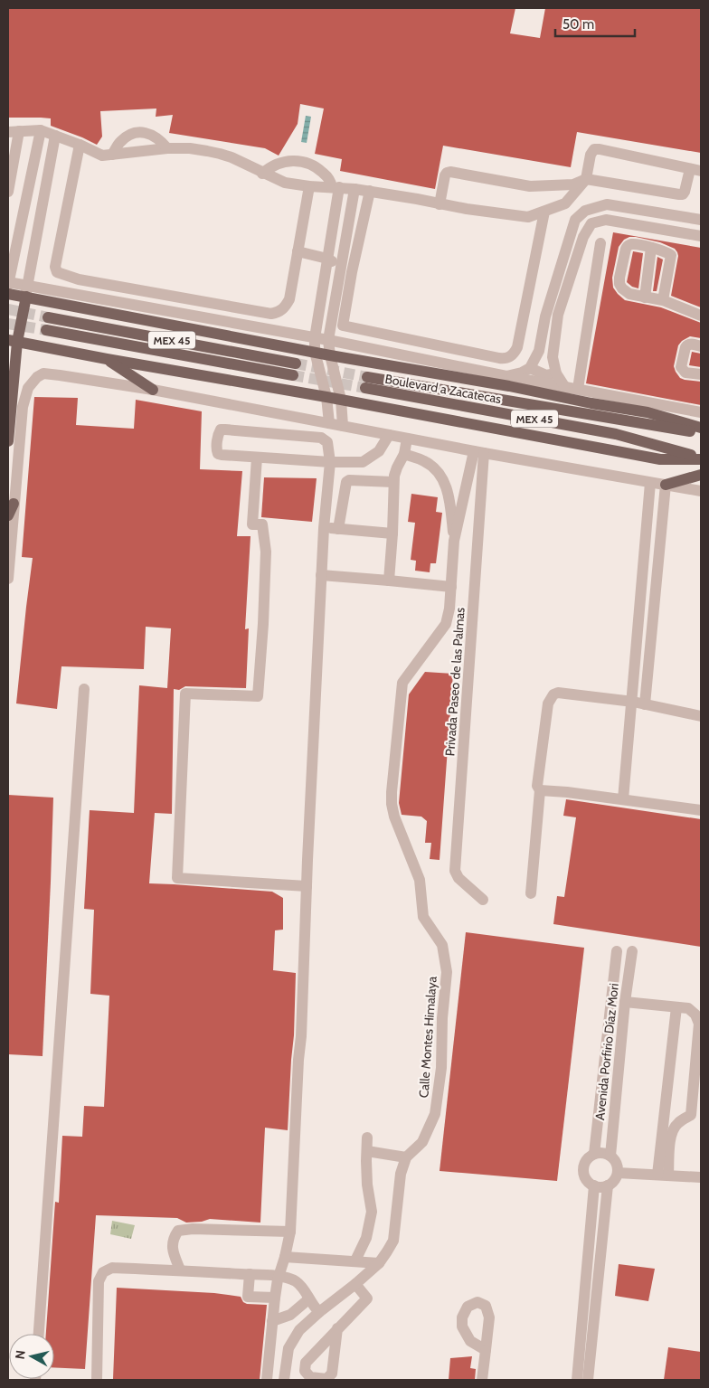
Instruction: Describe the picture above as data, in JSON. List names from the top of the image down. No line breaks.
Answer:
{"streets":{"main road":["MEX 45","Boulevard a Zacatecas"],"street":["Privada Paseo de las Palmas","Calle Montes Himalaya","Avenida Porfirio Díaz Mori"]},"crossings":[["Privada Paseo de las Palmas","Calle Montes Himalaya"]],"scale_bar":"50 m","north":"left"}
